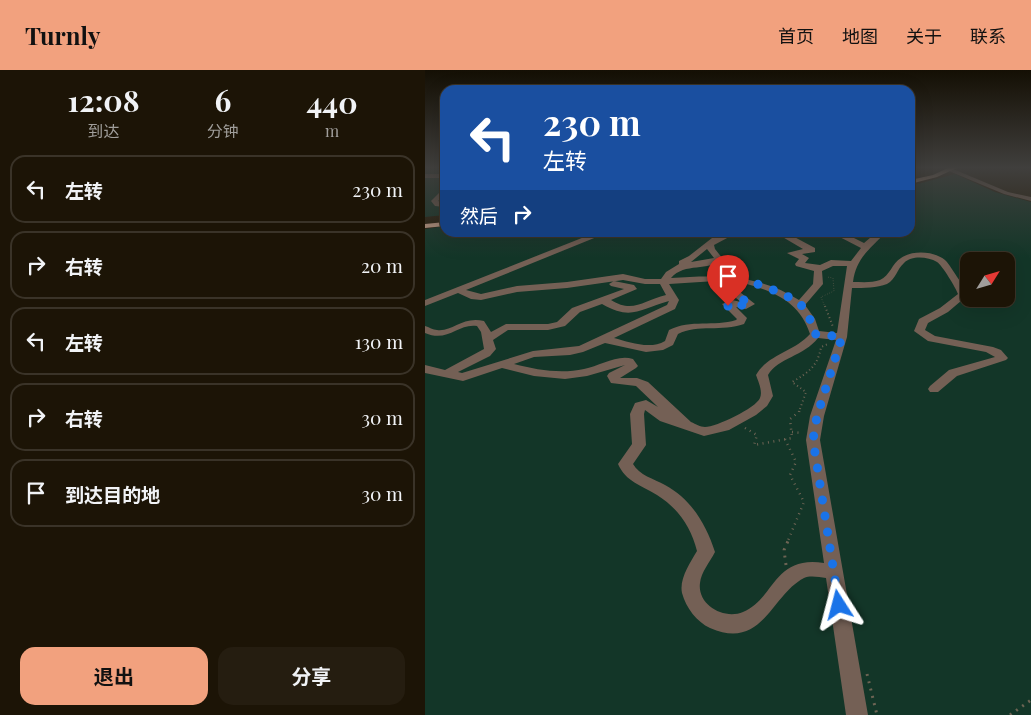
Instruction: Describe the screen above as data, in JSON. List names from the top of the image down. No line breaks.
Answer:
{"north":"top right","page":{"header":"Turnly","nav":["首页","地图","关于","联系"],"eta":["12:08","到达","6","分钟","440","m"],"turn":["230 m","左转"],"list":[{"name":"左转","value":"230 m"},{"name":"右转","value":"20 m"},{"name":"左转","value":"130 m"},{"name":"右转","value":"30 m"},{"name":"到达目的地","value":"30 m"}],"then":"然后","buttons":["退出","分享"]}}
